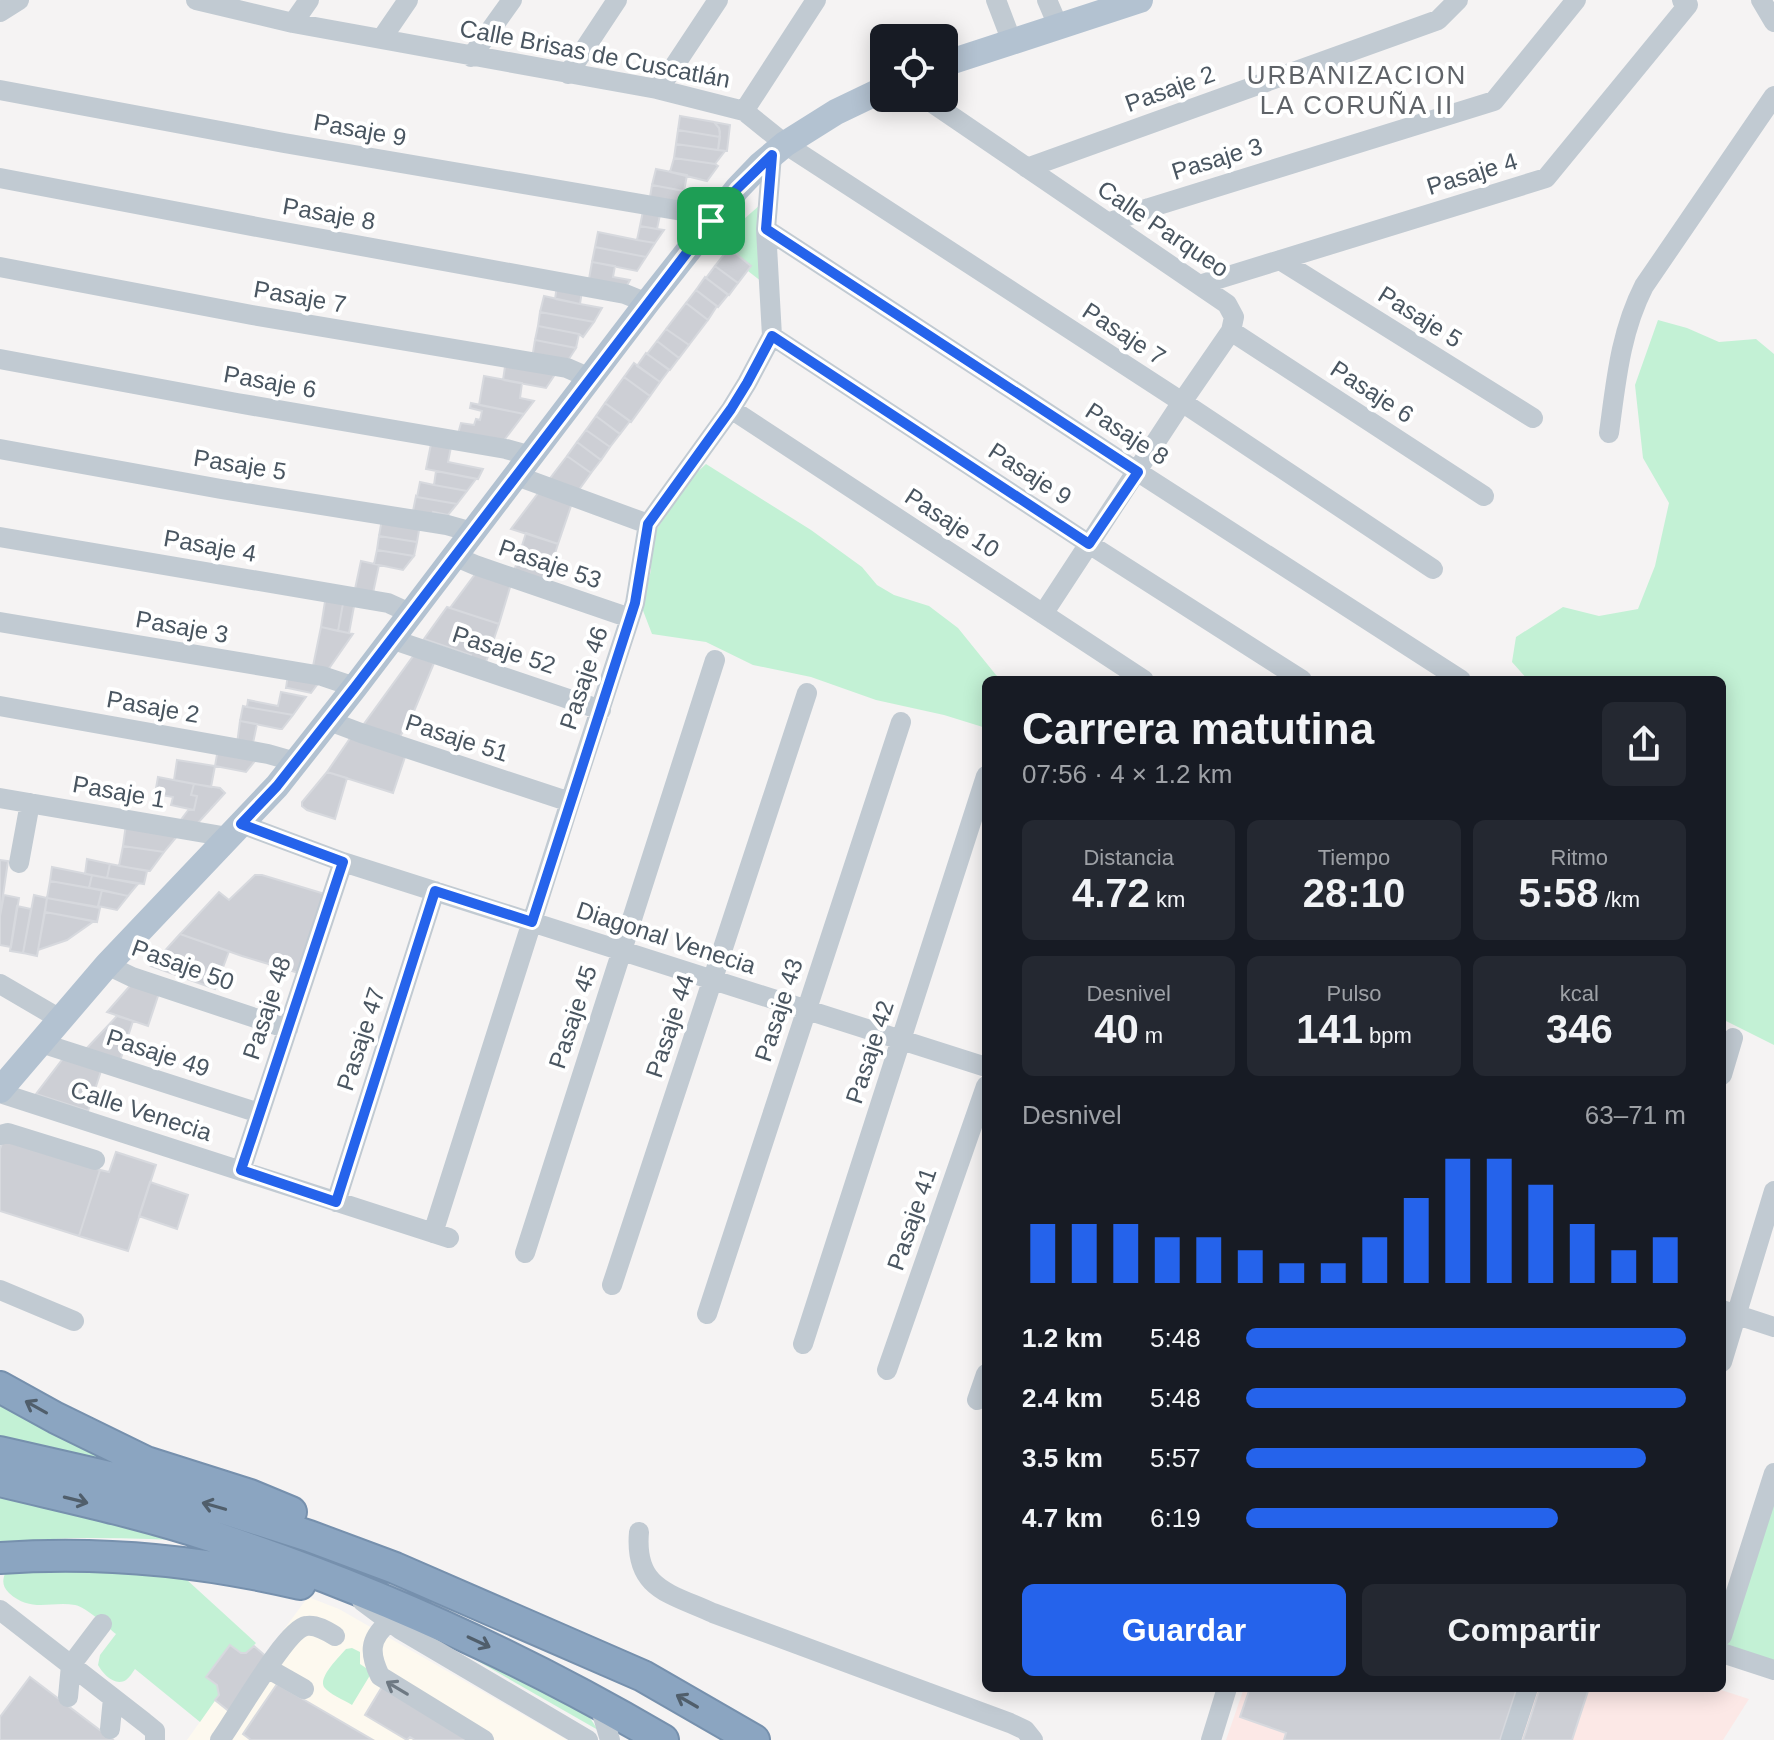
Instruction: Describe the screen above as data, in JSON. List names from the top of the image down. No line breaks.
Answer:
{"streets":{"street":["Calle Brisas de Cuscatlán","Pasaje 2","Pasaje 9","Pasaje 3","Pasaje 4","Pasaje 8","Calle Parqueo","Pasaje 7","Pasaje 5","Pasaje 6","Pasaje 10","Pasaje 53","Pasaje 52","Pasaje 46","Pasaje 51","Pasaje 1","Diagonal Venecia","Pasaje 50","Pasaje 48","Pasaje 43","Pasaje 45","Pasaje 44","Pasaje 47","Pasaje 42","Pasaje 49","Calle Venecia","Pasaje 41"]},"crossings":[["Calle Brisas de Cuscatlán","Pasaje 7"],["Pasaje 2","Calle Parqueo"],["Pasaje 9","Pasaje 46"],["Pasaje 3","Calle Parqueo"],["Pasaje 4","Calle Parqueo"],["Pasaje 4","Pasaje 5"],["Calle Parqueo","Pasaje 6"],["Pasaje 6","Pasaje 46"],["Pasaje 10","Pasaje 46"],["Pasaje 53","Pasaje 46"],["Pasaje 52","Pasaje 46"],["Pasaje 46","Pasaje 51"],["Pasaje 46","Diagonal Venecia"],["Pasaje 46","Calle Venecia"],["Pasaje 1","Diagonal Venecia"],["Diagonal Venecia","Pasaje 48"],["Diagonal Venecia","Pasaje 43"],["Diagonal Venecia","Pasaje 45"],["Diagonal Venecia","Pasaje 44"],["Diagonal Venecia","Pasaje 47"],["Diagonal Venecia","Pasaje 42"],["Pasaje 50","Pasaje 48"],["Pasaje 48","Pasaje 49"],["Pasaje 48","Calle Venecia"],["Pasaje 47","Calle Venecia"]],"districts":["URBANIZACION LA CORUÑA II"],"page":{"heading":["Carrera matutina","07:56 · 4 × 1.2 km"],"stats":[["Distancia","4.72 km"],["Tiempo","28:10"],["Ritmo","5:58 /km"],["Desnivel","40 m"],["Pulso","141 bpm"],["kcal","346"]],"chart":["Desnivel","63–71 m"],"list":[{"name":"1.2 km","note":"5:48"},{"name":"2.4 km","note":"5:48"},{"name":"3.5 km","note":"5:57"},{"name":"4.7 km","note":"6:19"}],"buttons":["Guardar","Compartir"]}}
